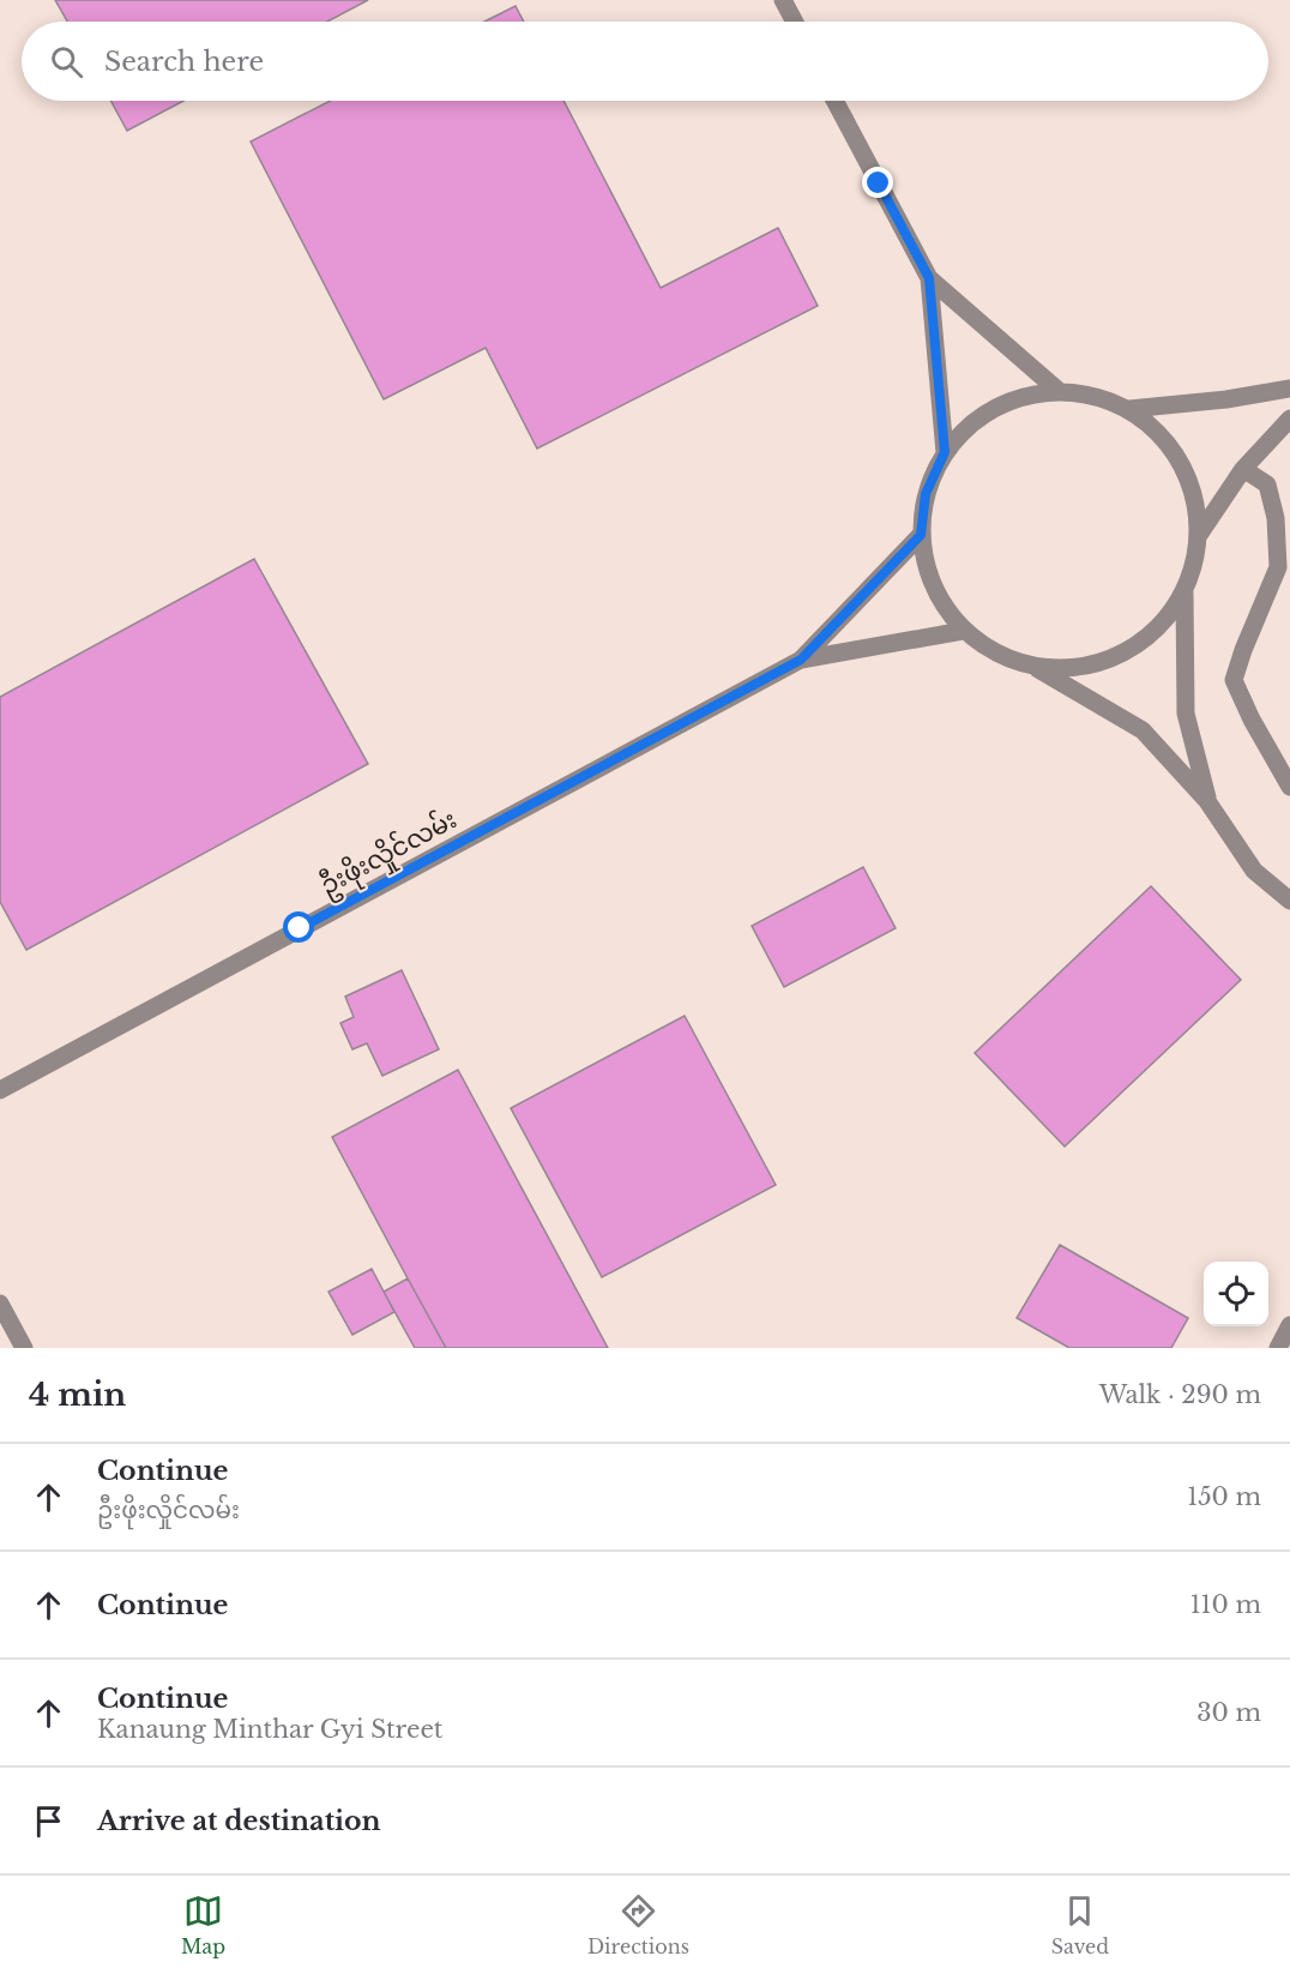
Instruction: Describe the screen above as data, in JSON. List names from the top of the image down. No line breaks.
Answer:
{"streets":{"street":["ဦးဖိုးလှိုင်လမ်း"]},"page":{"search":"Search here","heading":["4 min","Walk · 290 m"],"list":[["Continue","ဦးဖိုးလှိုင်လမ်း","150 m"],["Continue","110 m"],["Continue","Kanaung Minthar Gyi Street","30 m"],"Arrive at destination"],"nav":["Map","Directions","Saved"]}}
